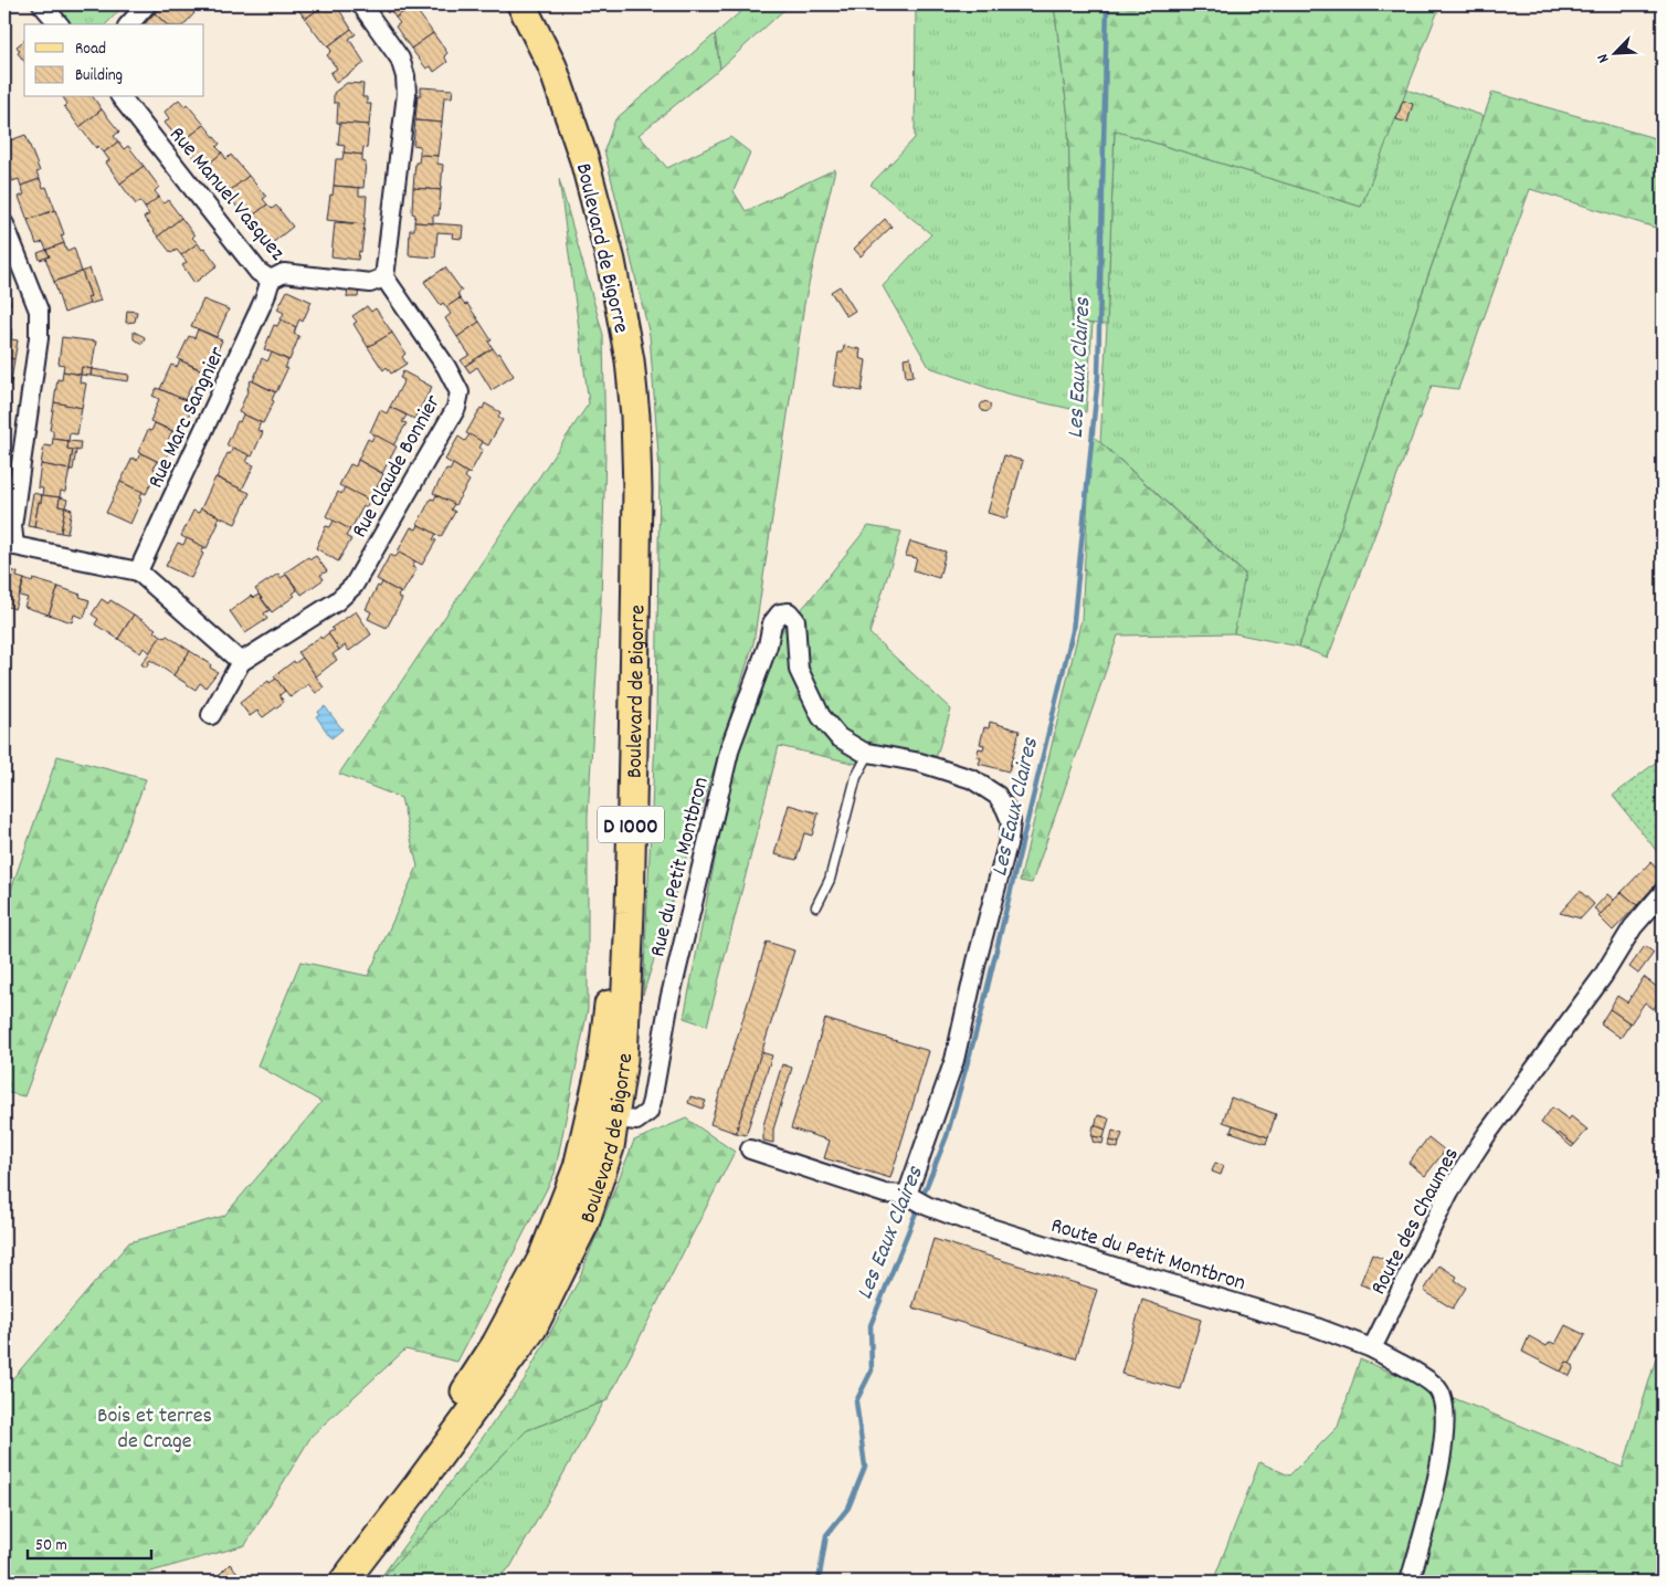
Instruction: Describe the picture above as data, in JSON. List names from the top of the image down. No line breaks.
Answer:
{"streets":{"main road":["Boulevard de Bigorre","D 1000"],"street":["Rue Manuel Vasquez","Rue Marc Sangnier","Rue Claude Bonnier","Rue du Petit Montbron","Route des Chaumes","Route du Petit Montbron"]},"crossings":[["Rue Manuel Vasquez","Rue Marc Sangnier"],["Rue Manuel Vasquez","Rue Claude Bonnier"],["Boulevard de Bigorre","Rue du Petit Montbron"],["Route des Chaumes","Route du Petit Montbron"]],"water":["Les Eaux Claires"],"parks":["Bois et terres de Crage"],"legend":["Road","Building"],"scale_bar":"50 m","north":"bottom left"}
